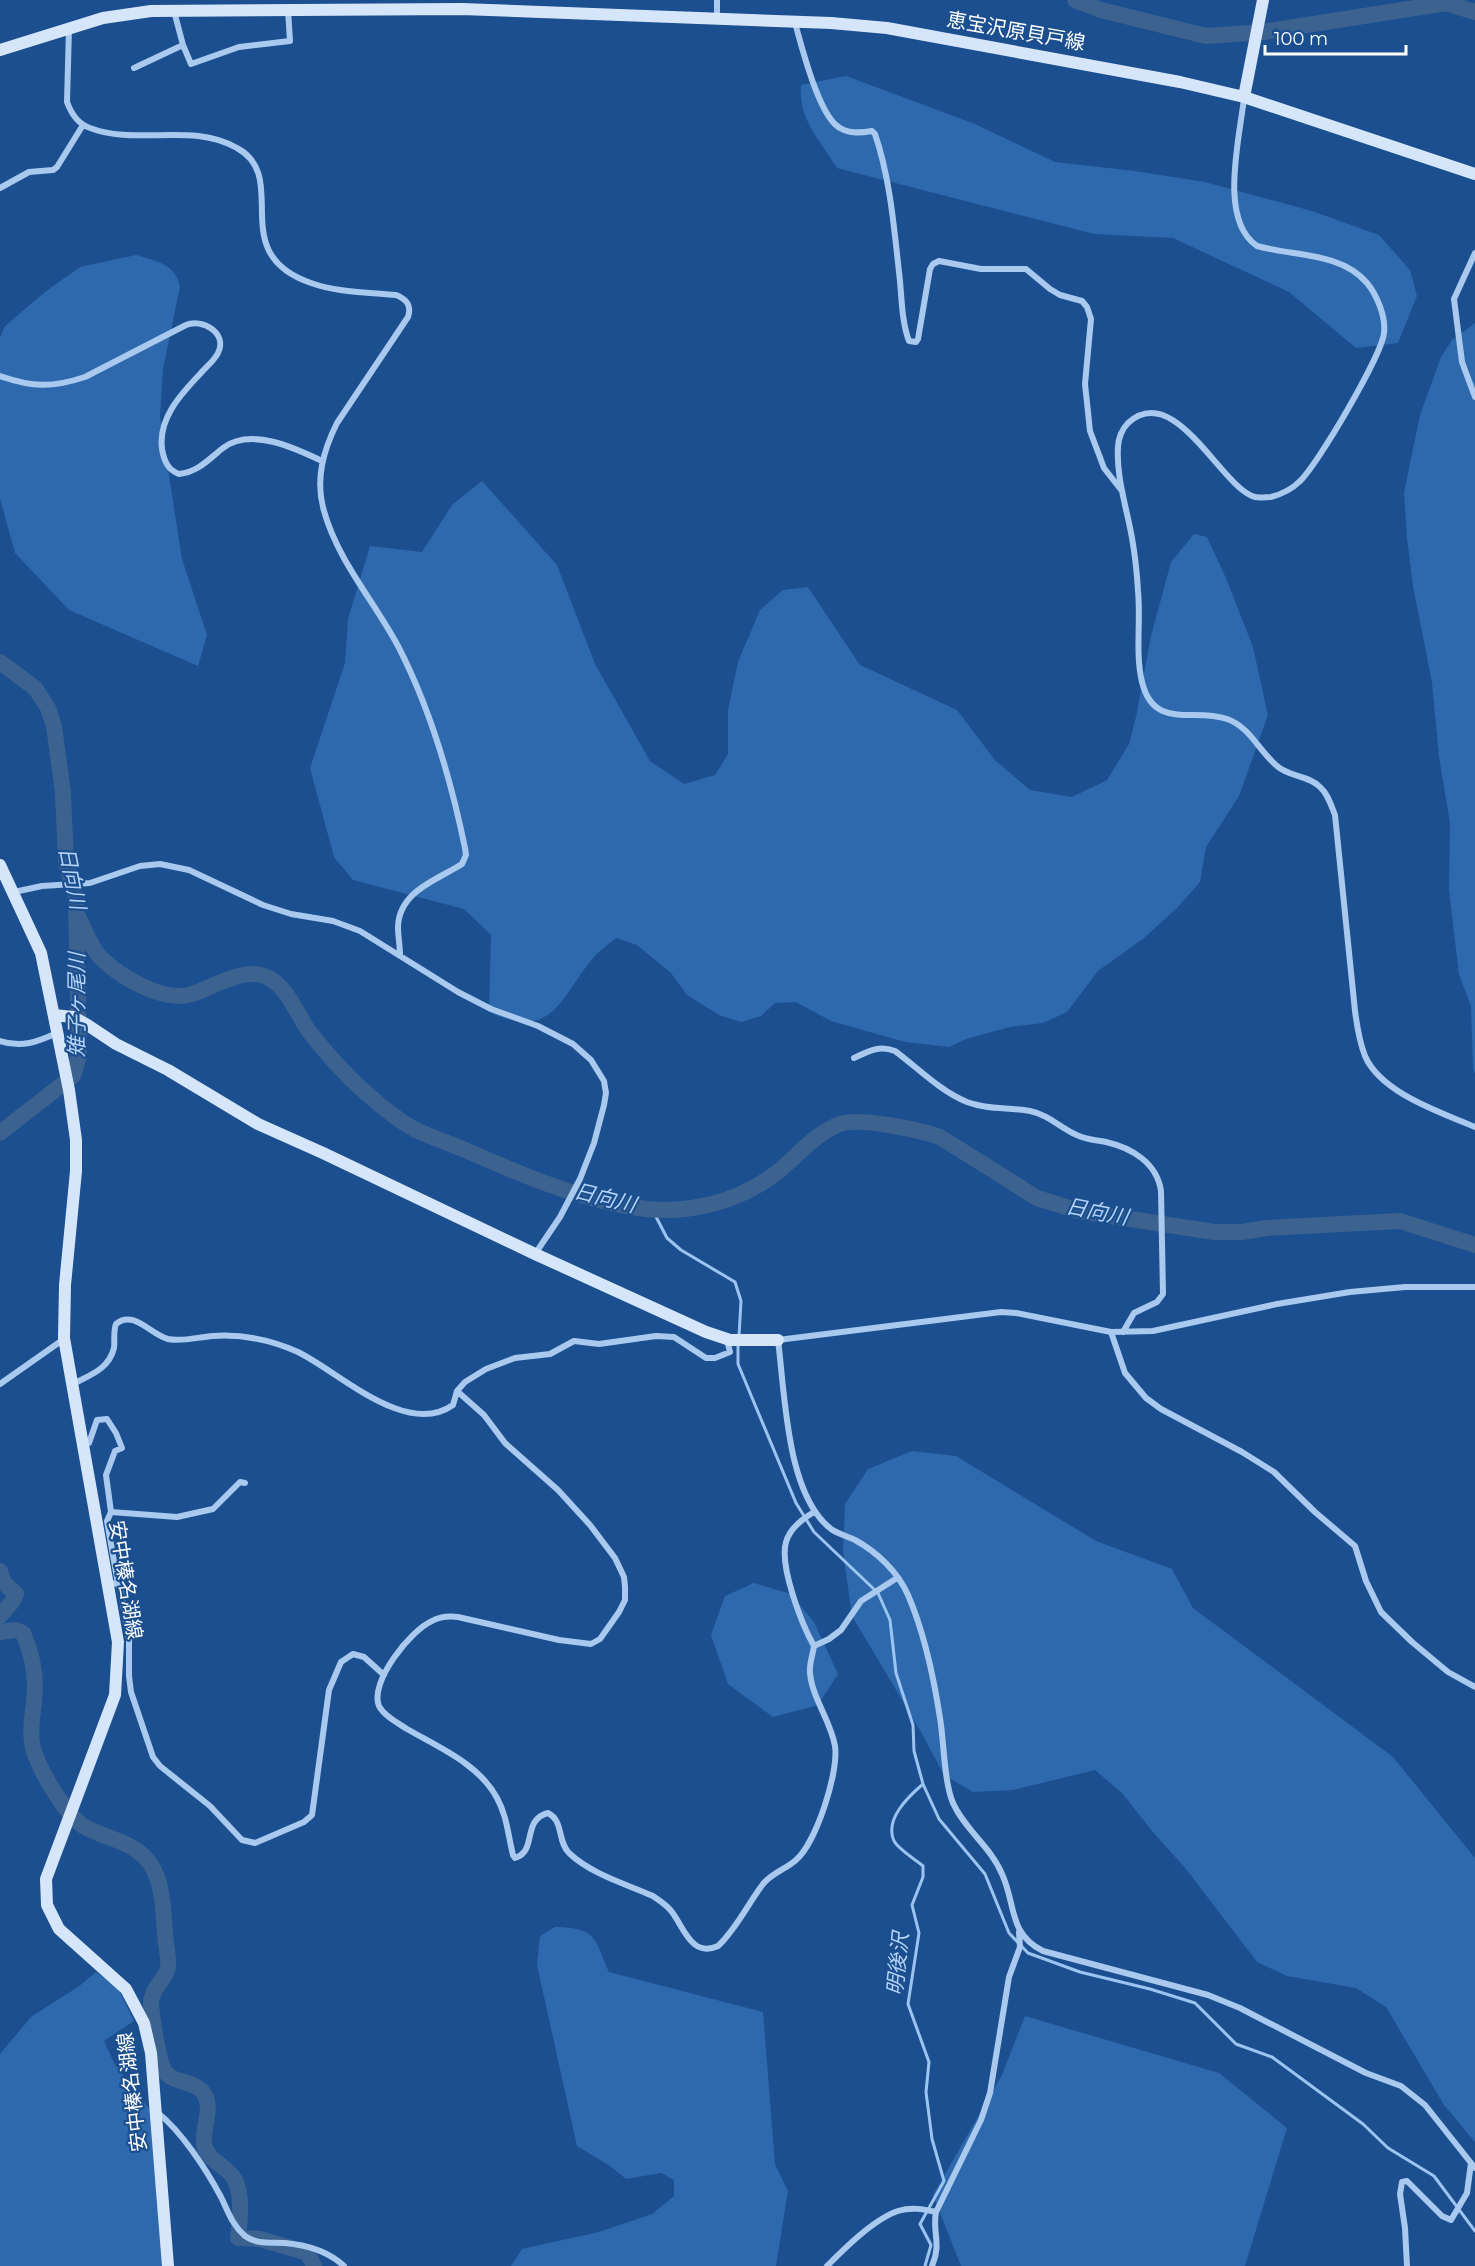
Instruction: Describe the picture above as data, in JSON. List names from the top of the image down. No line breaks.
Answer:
{"streets":{"main road":["恵宝沢原貝戸線","安中榛名湖線"]},"water":["日向川","雉子ヶ尾川","明後沢"],"scale_bar":"100 m"}
